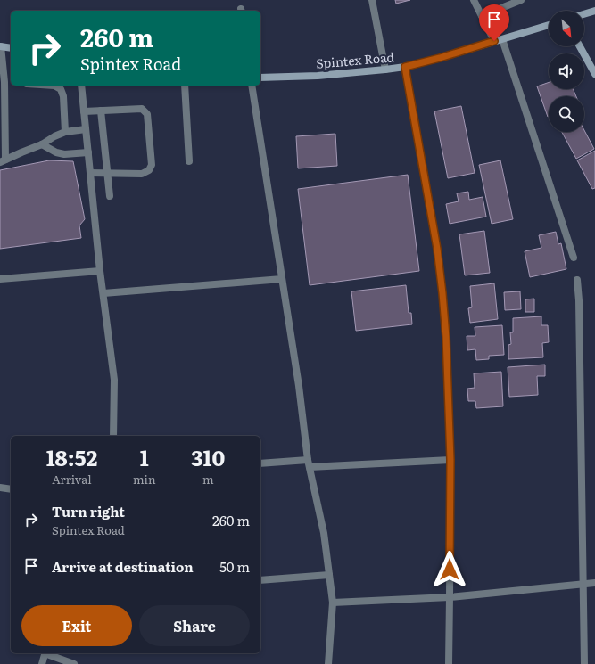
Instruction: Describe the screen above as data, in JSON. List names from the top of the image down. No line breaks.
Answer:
{"streets":{"main road":["Spintex Road"]},"north":"bottom right","page":{"turn":["260 m","Spintex Road"],"eta":["18:52","Arrival","1","min","310","m"],"list":[{"name":"Turn right","note":"Spintex Road","value":"260 m"},{"name":"Arrive at destination","value":"50 m"}],"buttons":["Exit","Share"]}}
